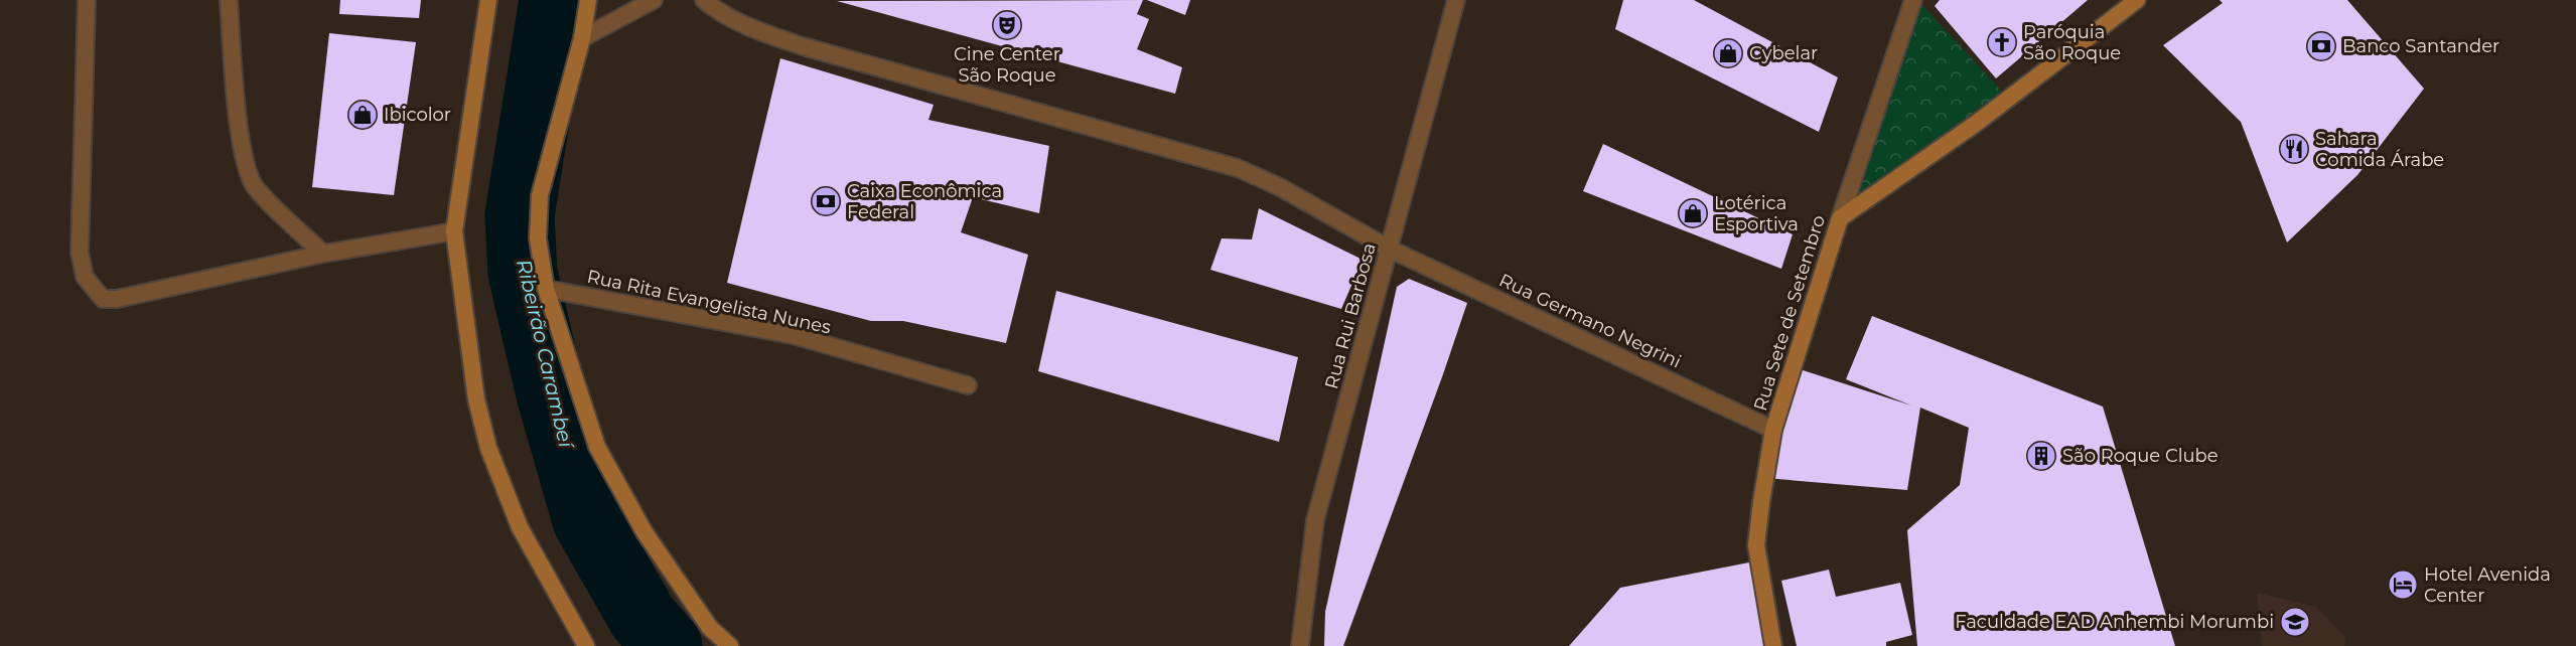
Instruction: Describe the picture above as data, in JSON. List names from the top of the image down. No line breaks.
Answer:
{"streets":{"main road":["Rua Sete de Setembro"],"street":["Rua Rita Evangelista Nunes","Rua Rui Barbosa","Rua Germano Negrini"]},"crossings":[["Rua Sete de Setembro","Rua Germano Negrini"],["Rua Rui Barbosa","Rua Germano Negrini"]],"water":["Ribeirão Carambeí"],"places":{"theatre":["Cine Center São Roque"],"church":["Paróquia São Roque"],"bank":["Banco Santander","Caixa Econômica Federal"],"shop":["Cybelar","Ibicolor","Lotérica Esportiva"],"restaurant":["Sahara Comida Árabe"],"building":["São Roque Clube"],"hotel":["Hotel Avenida Center"],"school or university":["Faculdade EAD Anhembi Morumbi"]}}
